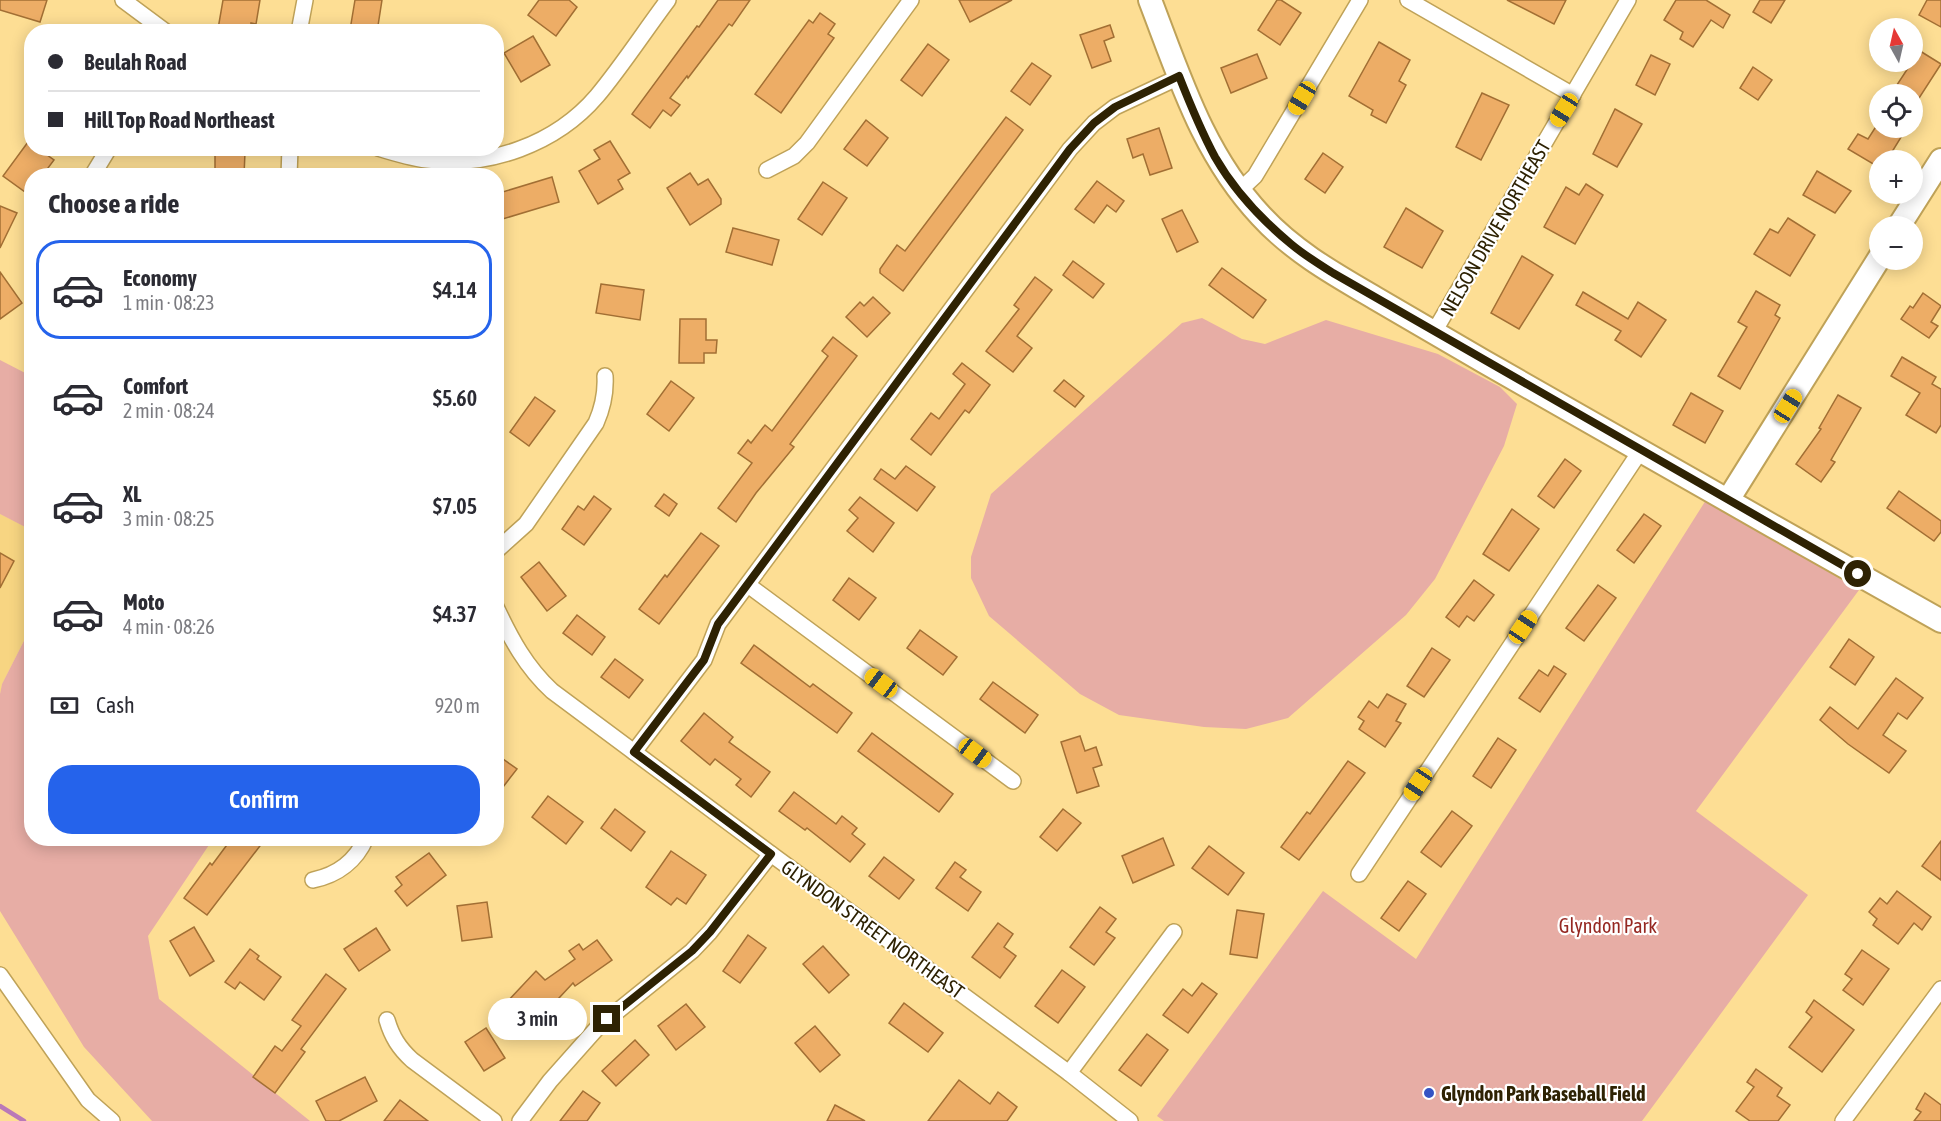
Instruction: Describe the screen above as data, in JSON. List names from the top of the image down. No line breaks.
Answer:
{"streets":{"street":["NELSON DRIVE NORTHEAST","GLYNDON STREET NORTHEAST"]},"parks":["Glyndon Park"],"places":["Glyndon Park Baseball Field"],"north":"top","page":{"map_buttons":["+","−"],"banner":["Beulah Road","Hill Top Road Northeast"],"heading":"Choose a ride","list":[{"name":"Economy","note":"1 min · 08:23","value":"$4.14"},{"name":"Comfort","note":"2 min · 08:24","value":"$5.60"},{"name":"XL","note":"3 min · 08:25","value":"$7.05"},{"name":"Moto","note":"4 min · 08:26","value":"$4.37"}],"pay":["Cash","920 m"],"buttons":"Confirm","bubble":"3 min"}}
